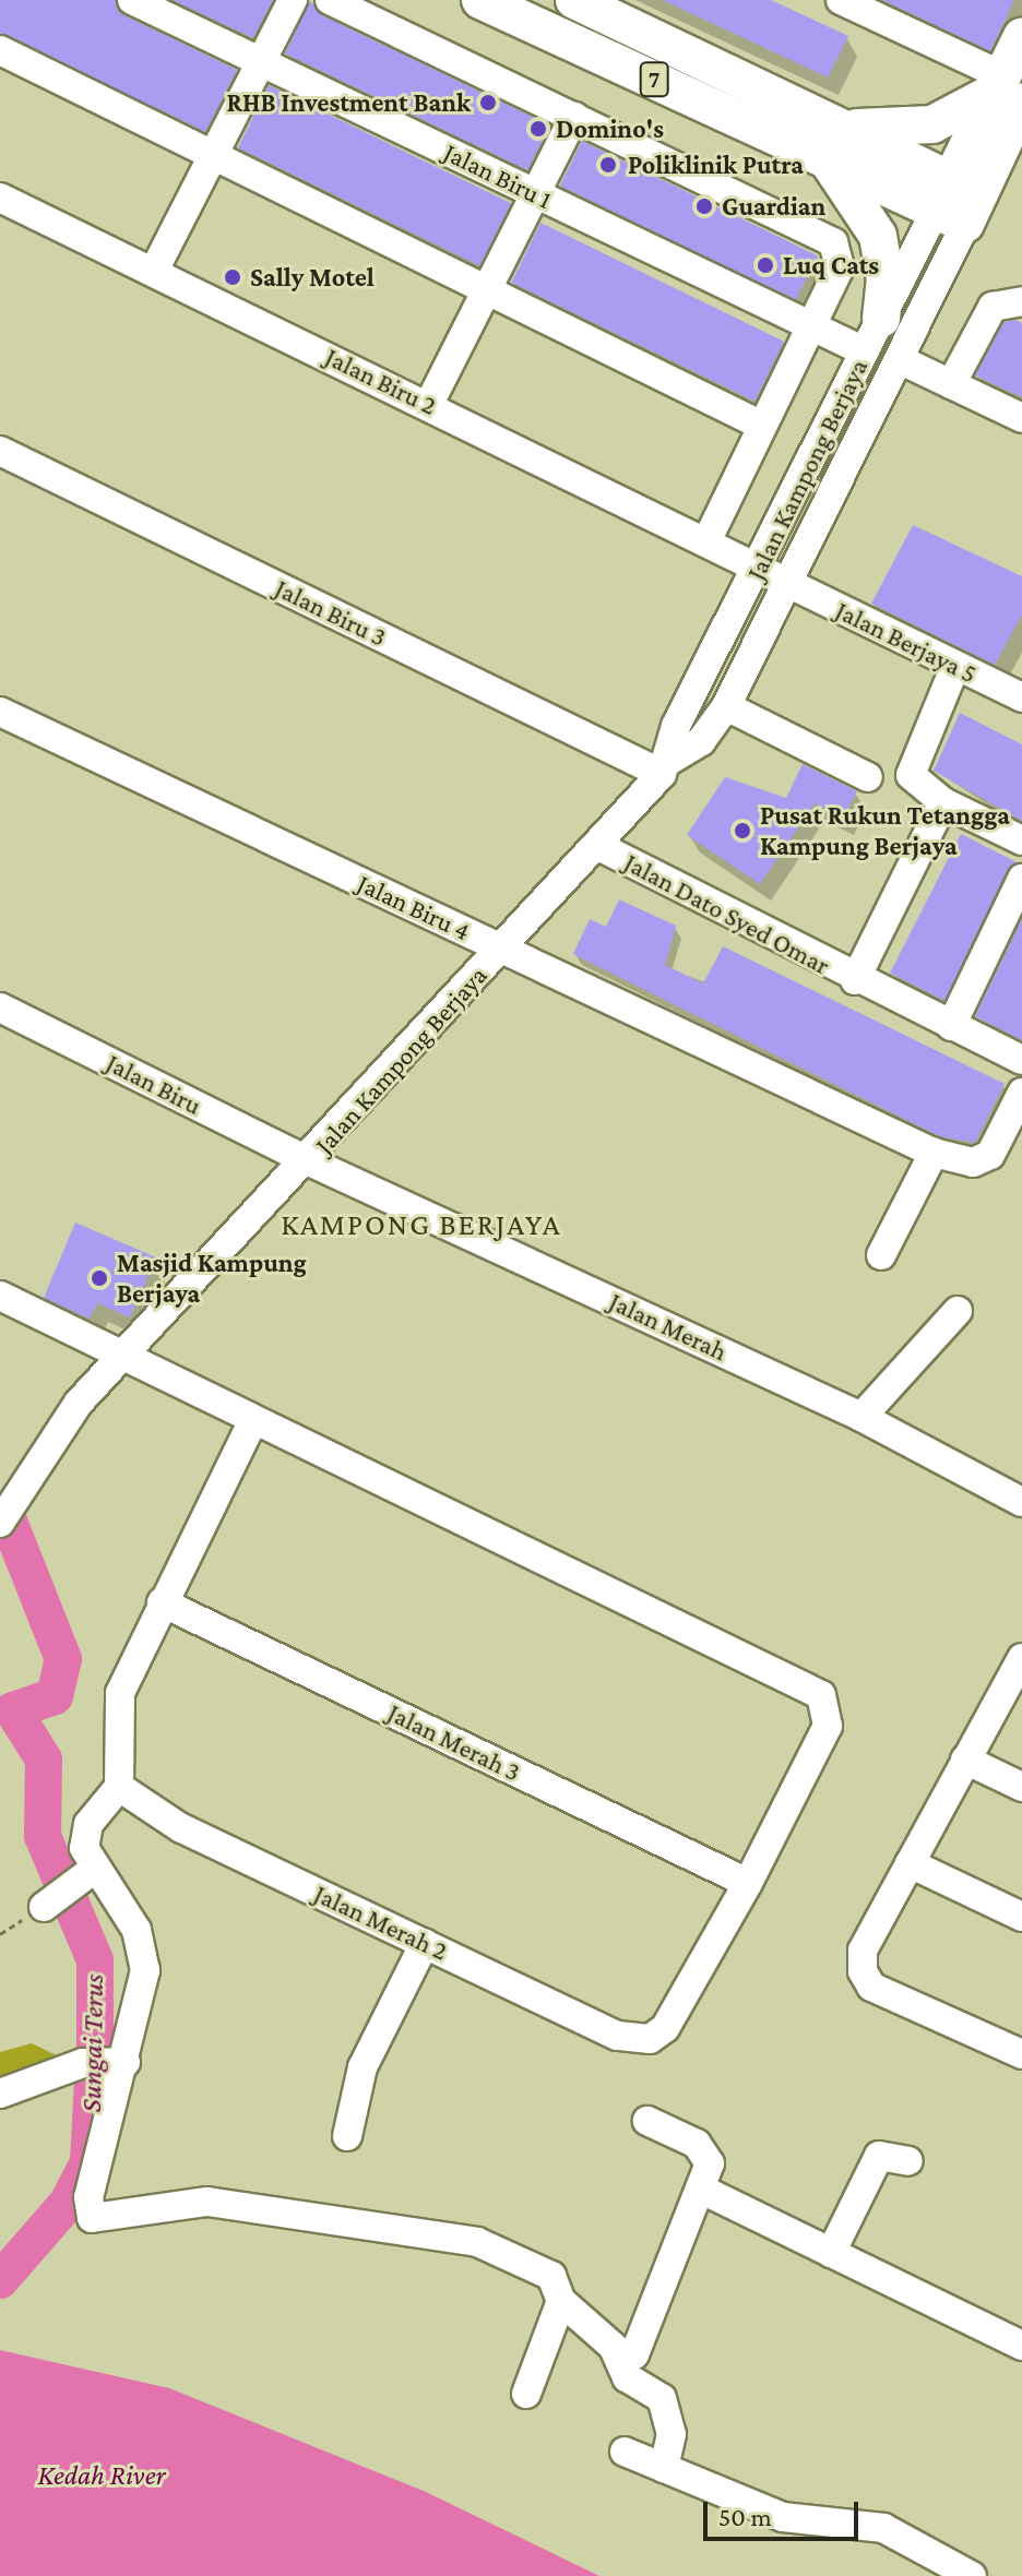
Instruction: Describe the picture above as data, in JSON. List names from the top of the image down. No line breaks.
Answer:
{"streets":{"main road":["7"],"street":["Jalan Biru 1","Jalan Biru 2","Jalan Kampong Berjaya","Jalan Biru 3","Jalan Berjaya 5","Jalan Biru 4","Jalan Dato Syed Omar","Jalan Biru","Jalan Merah","Jalan Merah 3","Jalan Merah 2"]},"crossings":[["7","Jalan Kampong Berjaya"],["Jalan Biru 1","Jalan Kampong Berjaya"],["Jalan Biru 2","Jalan Kampong Berjaya"],["Jalan Biru 2","Jalan Berjaya 5"],["Jalan Kampong Berjaya","Jalan Biru 3"],["Jalan Kampong Berjaya","Jalan Berjaya 5"],["Jalan Kampong Berjaya","Jalan Biru 4"],["Jalan Kampong Berjaya","Jalan Dato Syed Omar"],["Jalan Kampong Berjaya","Jalan Biru"],["Jalan Kampong Berjaya","Jalan Merah"],["Jalan Biru","Jalan Merah"],["Jalan Merah 3","Jalan Merah 2"]],"districts":["KAMPONG BERJAYA"],"water":["Sungai Terus","Kedah River"],"places":["RHB Investment Bank","Domino's","Poliklinik Putra","Guardian","Luq Cats","Sally Motel","Pusat Rukun Tetangga Kampung Berjaya","Masjid Kampung Berjaya"],"scale_bar":"50 m"}
